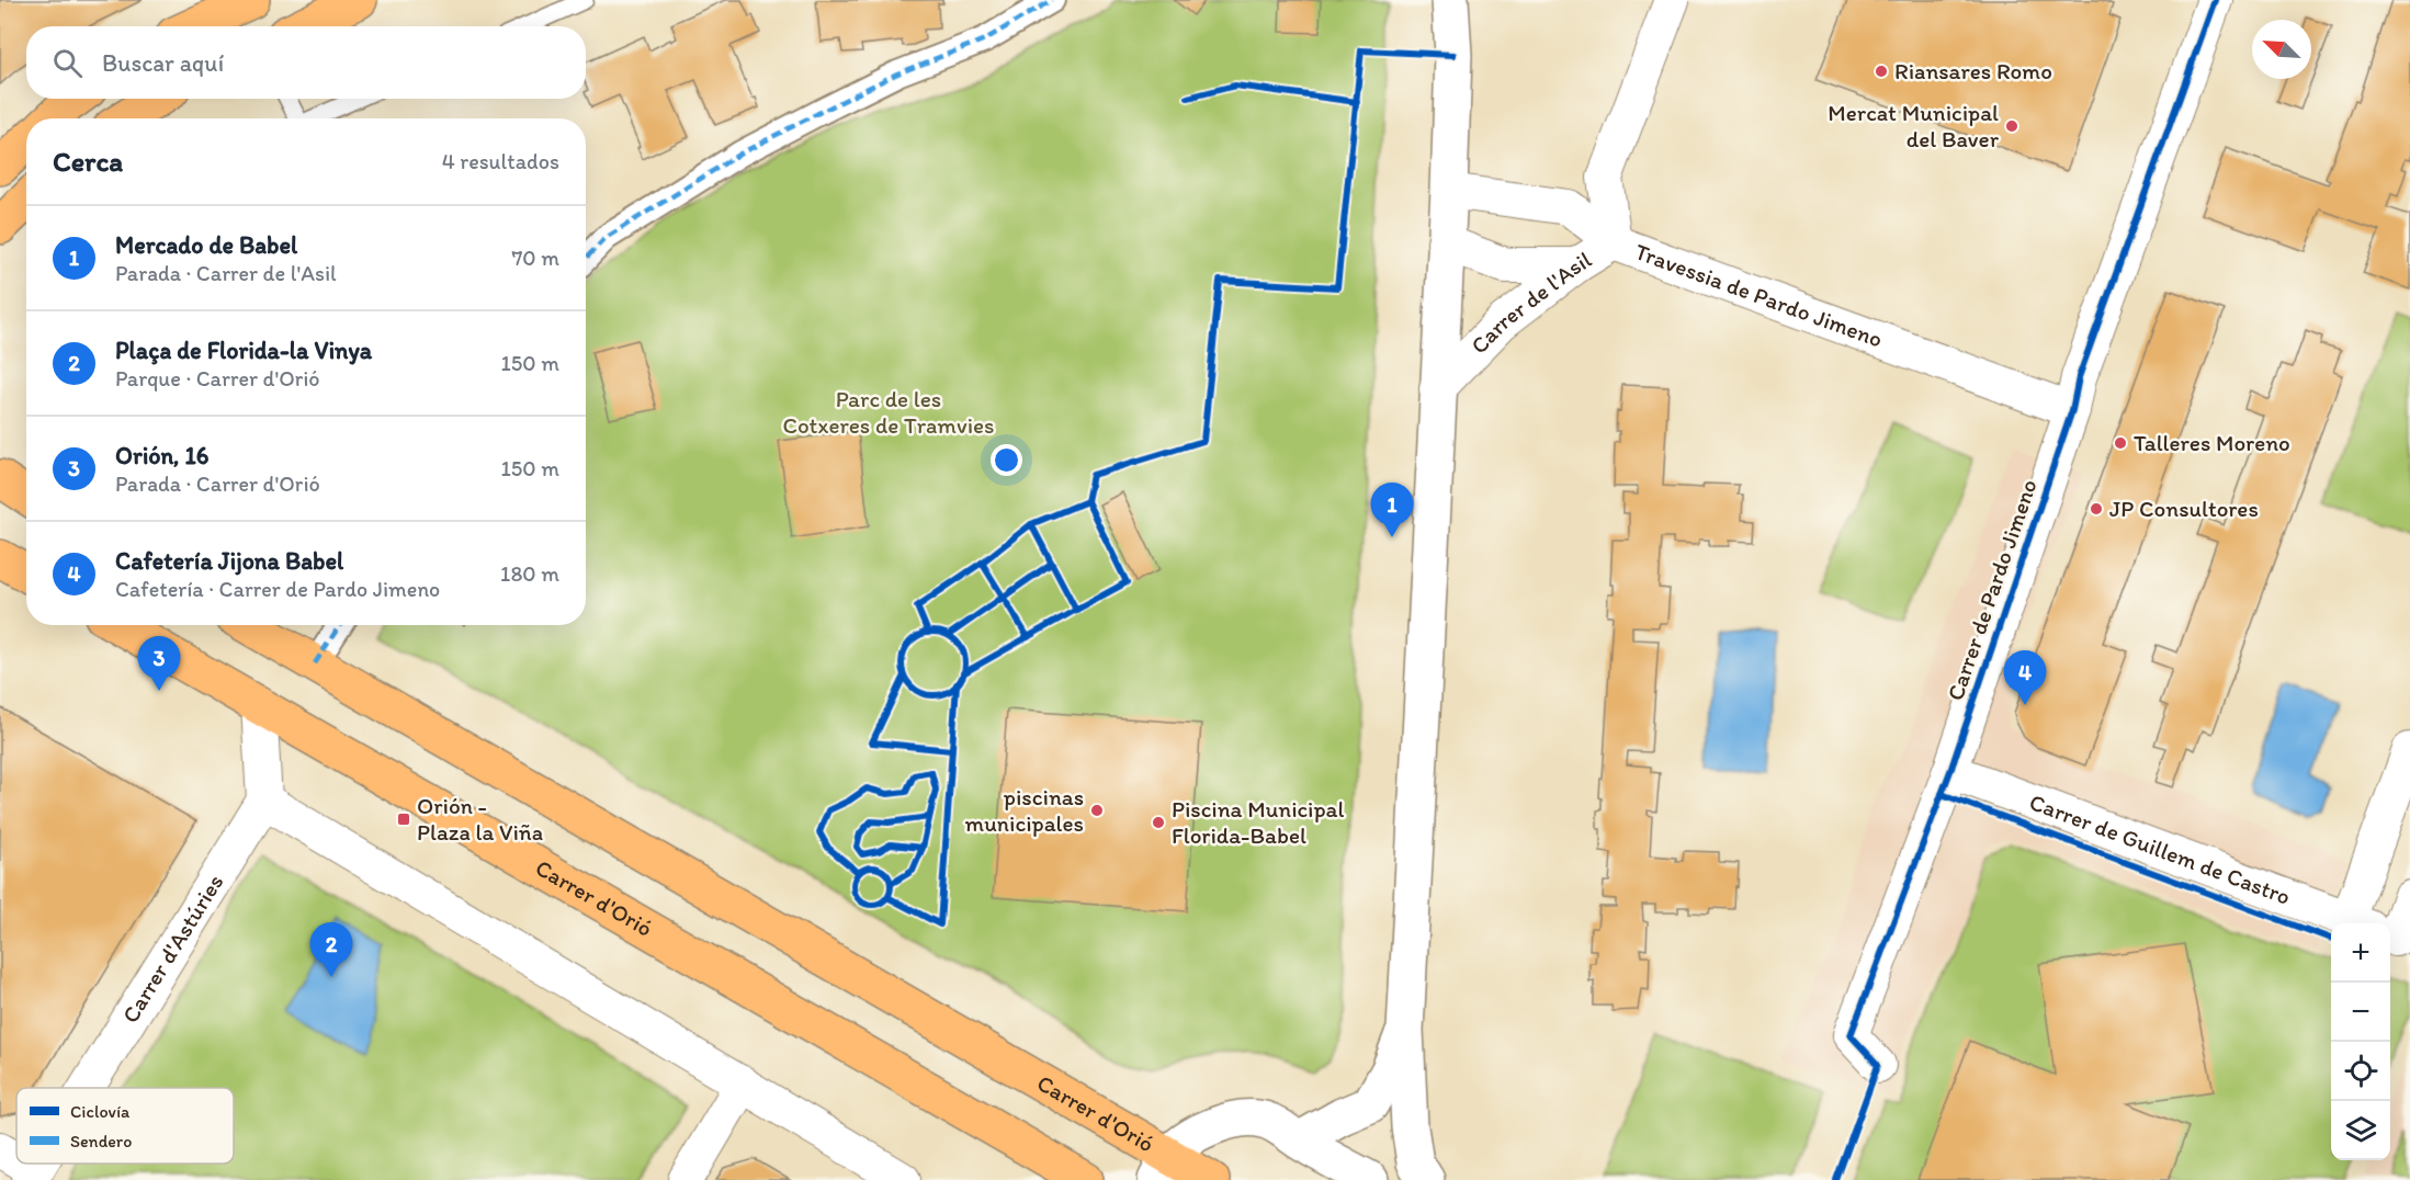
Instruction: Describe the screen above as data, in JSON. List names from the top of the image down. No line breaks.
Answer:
{"streets":{"main road":["Carrer d'Orió"],"street":["Travessia de Pardo Jimeno","Carrer de l'Asil","Carrer de Pardo Jimeno","Carrer de Guillem de Castro","Carrer d'Astúries"]},"crossings":[["Travessia de Pardo Jimeno","Carrer de l'Asil"],["Travessia de Pardo Jimeno","Carrer de Pardo Jimeno"],["Carrer de Pardo Jimeno","Carrer de Guillem de Castro"]],"parks":["Parc de les Cotxeres de Tramvies"],"places":{"other":["Riansares Romo","Mercat Municipal del Baver","Talleres Moreno","JP Consultores","piscinas municipales","Piscina Municipal Florida-Babel"],"transit":["Orión - Plaza la Viña"]},"legend":["Ciclovía","Sendero"],"north":"top left","page":{"search":"Buscar aquí","heading":["Cerca","4 resultados"],"list":[{"mark":"1","name":"Mercado de Babel","note":"Parada · Carrer de l'Asil","value":"70 m"},{"mark":"2","name":"Plaça de Florida-la Vinya","note":"Parque · Carrer d'Orió","value":"150 m"},{"mark":"3","name":"Orión, 16","note":"Parada · Carrer d'Orió","value":"150 m"},{"mark":"4","name":"Cafetería Jijona Babel","note":"Cafetería · Carrer de Pardo Jimeno","value":"180 m"}],"pins":["1","3","4","2"],"map_buttons":["+","−"]}}
